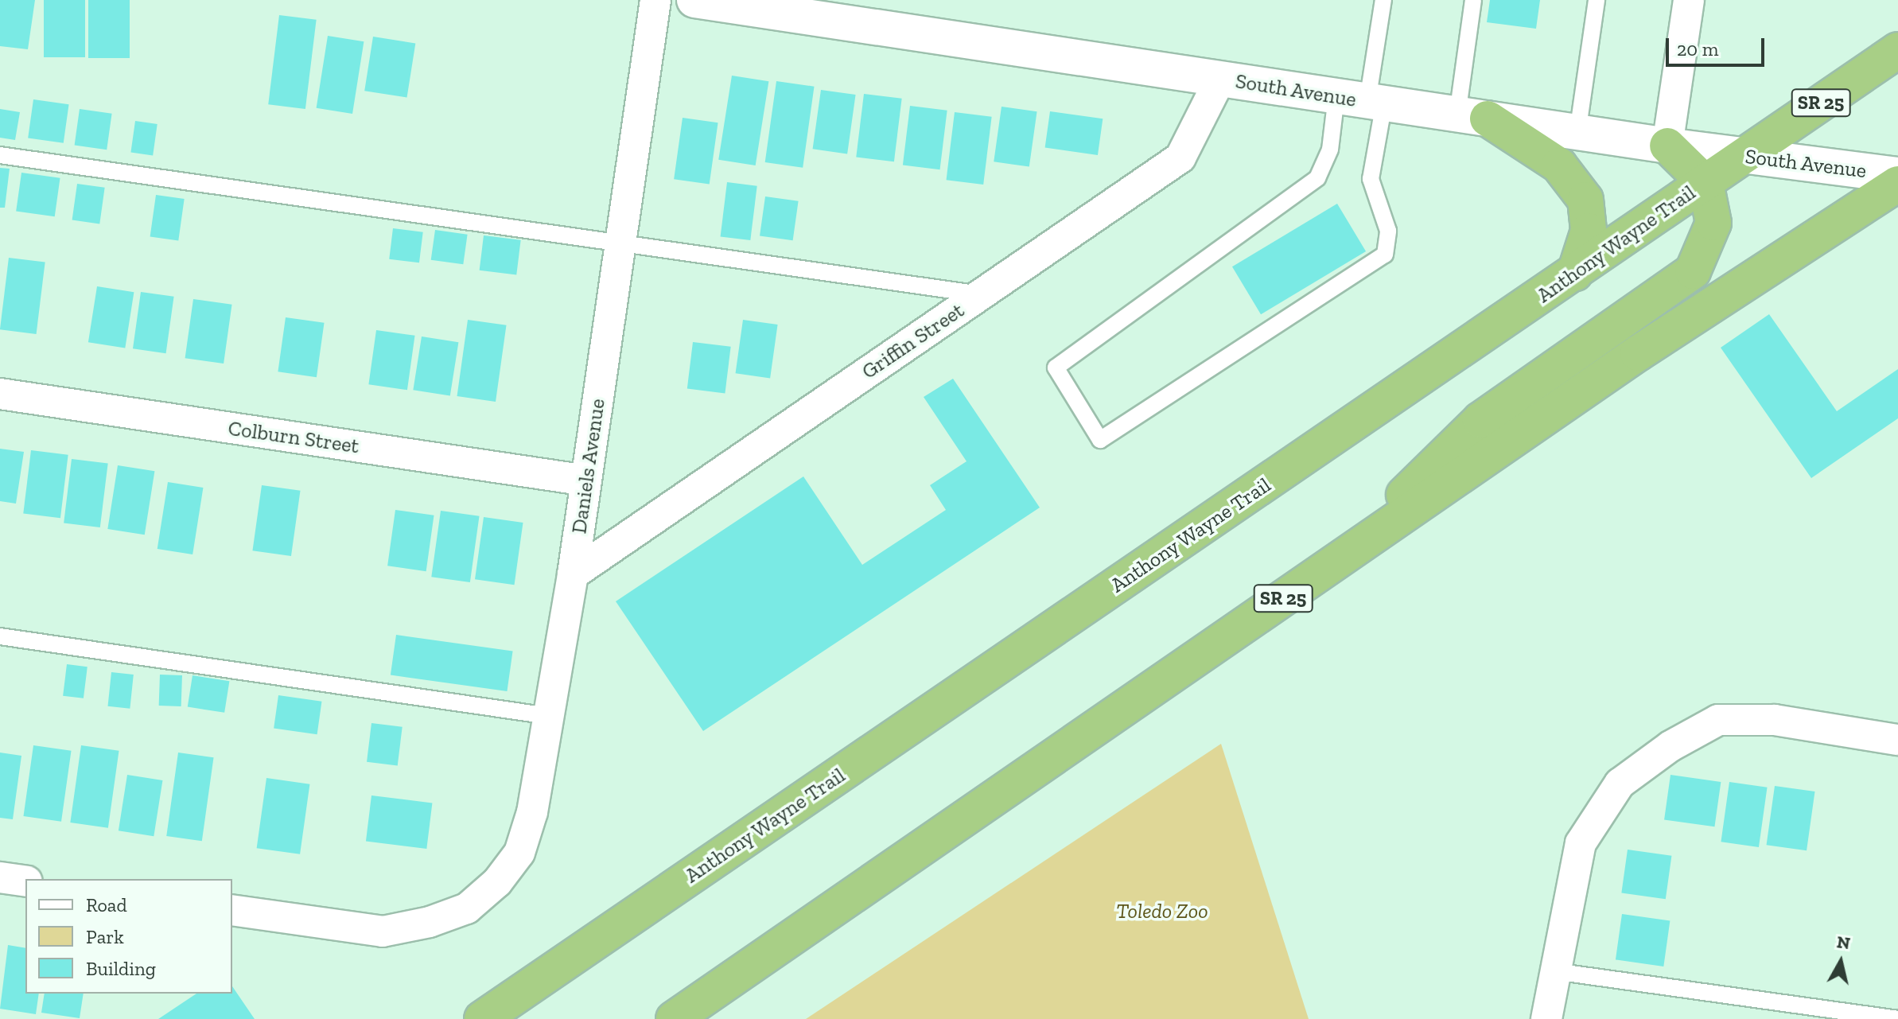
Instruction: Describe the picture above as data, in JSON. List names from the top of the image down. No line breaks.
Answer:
{"streets":{"highway":["SR 25","Anthony Wayne Trail"],"street":["South Avenue","Griffin Street","Colburn Street","Daniels Avenue"]},"crossings":[["South Avenue","Anthony Wayne Trail"],["South Avenue","Griffin Street"],["Griffin Street","Daniels Avenue"],["Colburn Street","Daniels Avenue"]],"parks":["Toledo Zoo"],"legend":["Road","Park","Building"],"scale_bar":"20 m","north":"top"}
